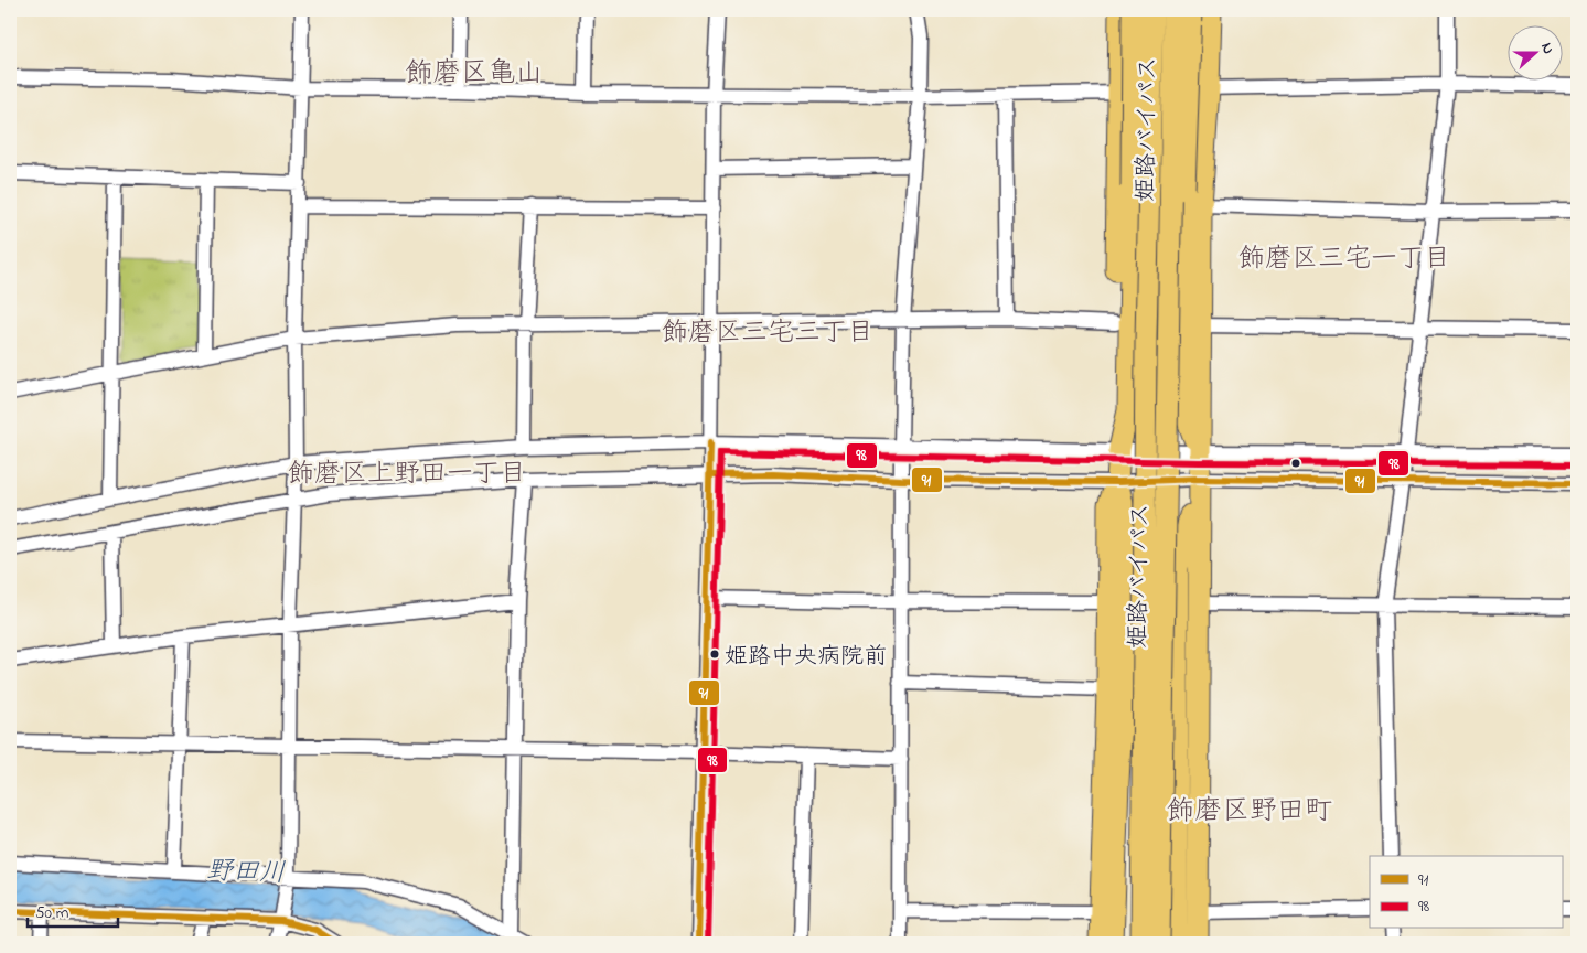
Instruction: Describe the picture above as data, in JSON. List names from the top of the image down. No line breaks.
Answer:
{"streets":{"highway":["姫路バイパス"]},"districts":["飾磨区亀山","飾磨区三宅一丁目","飾磨区三宅三丁目","飾磨区上野田一丁目","飾磨区野田町"],"water":["野田川"],"places":["姫路中央病院前"],"lines":["transit line 91","transit line 98"],"legend":["91","98"],"scale_bar":"50 m","north":"right"}
